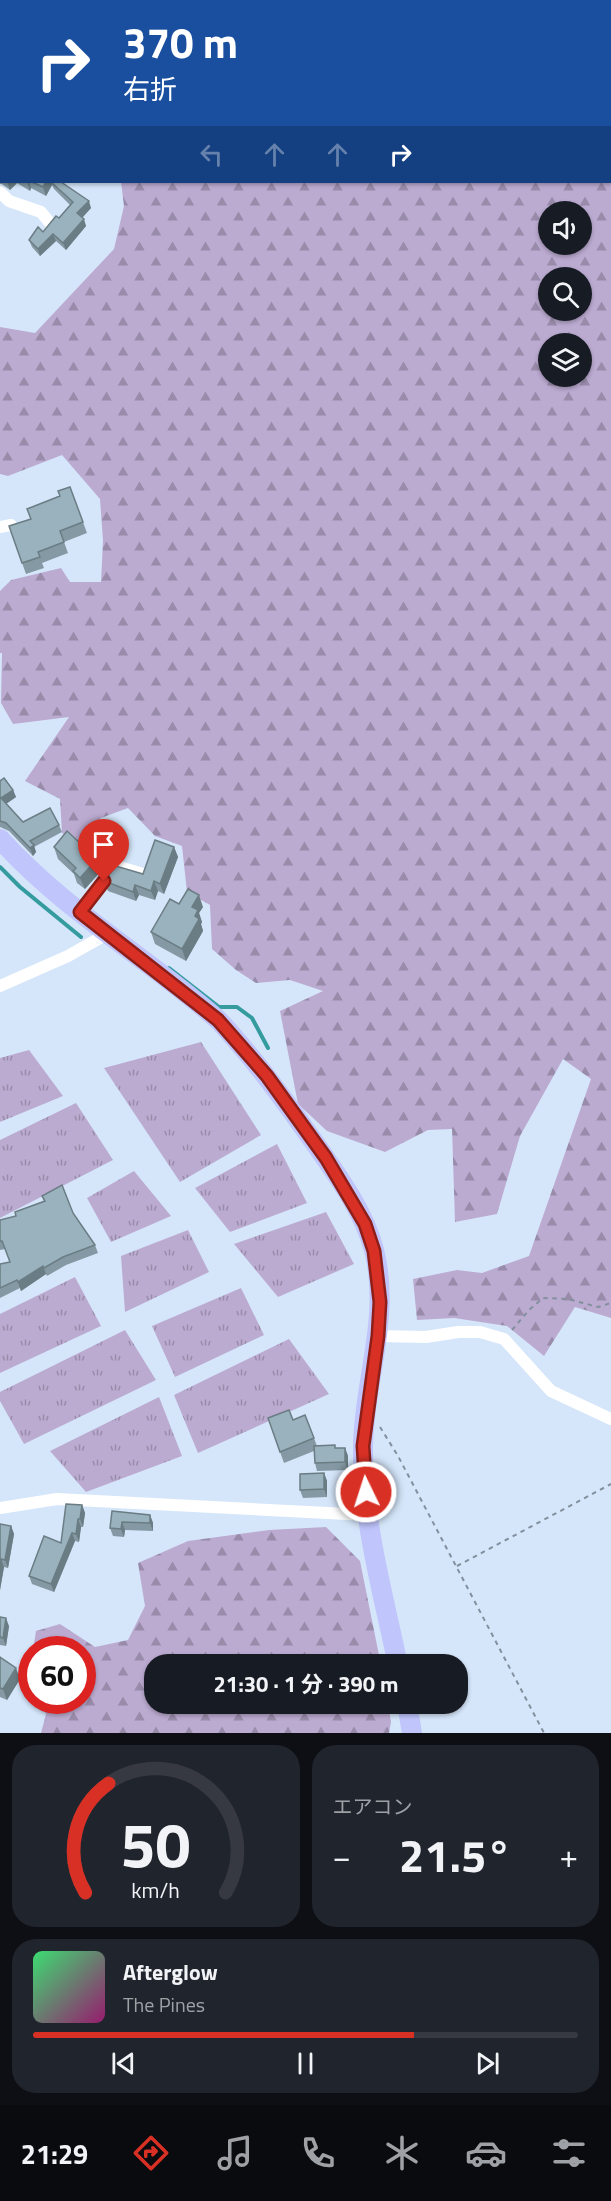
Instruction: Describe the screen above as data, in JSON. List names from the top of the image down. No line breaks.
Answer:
{"page":{"turn":["370 m","右折"],"limit":"60","trip":"21:30 · 1 分 · 390 m","tile":"エアコン","heat":["−","21.5°","+"],"song":["Afterglow","The Pines"],"tabs":"21:29","gauge":["50","km/h"]}}
